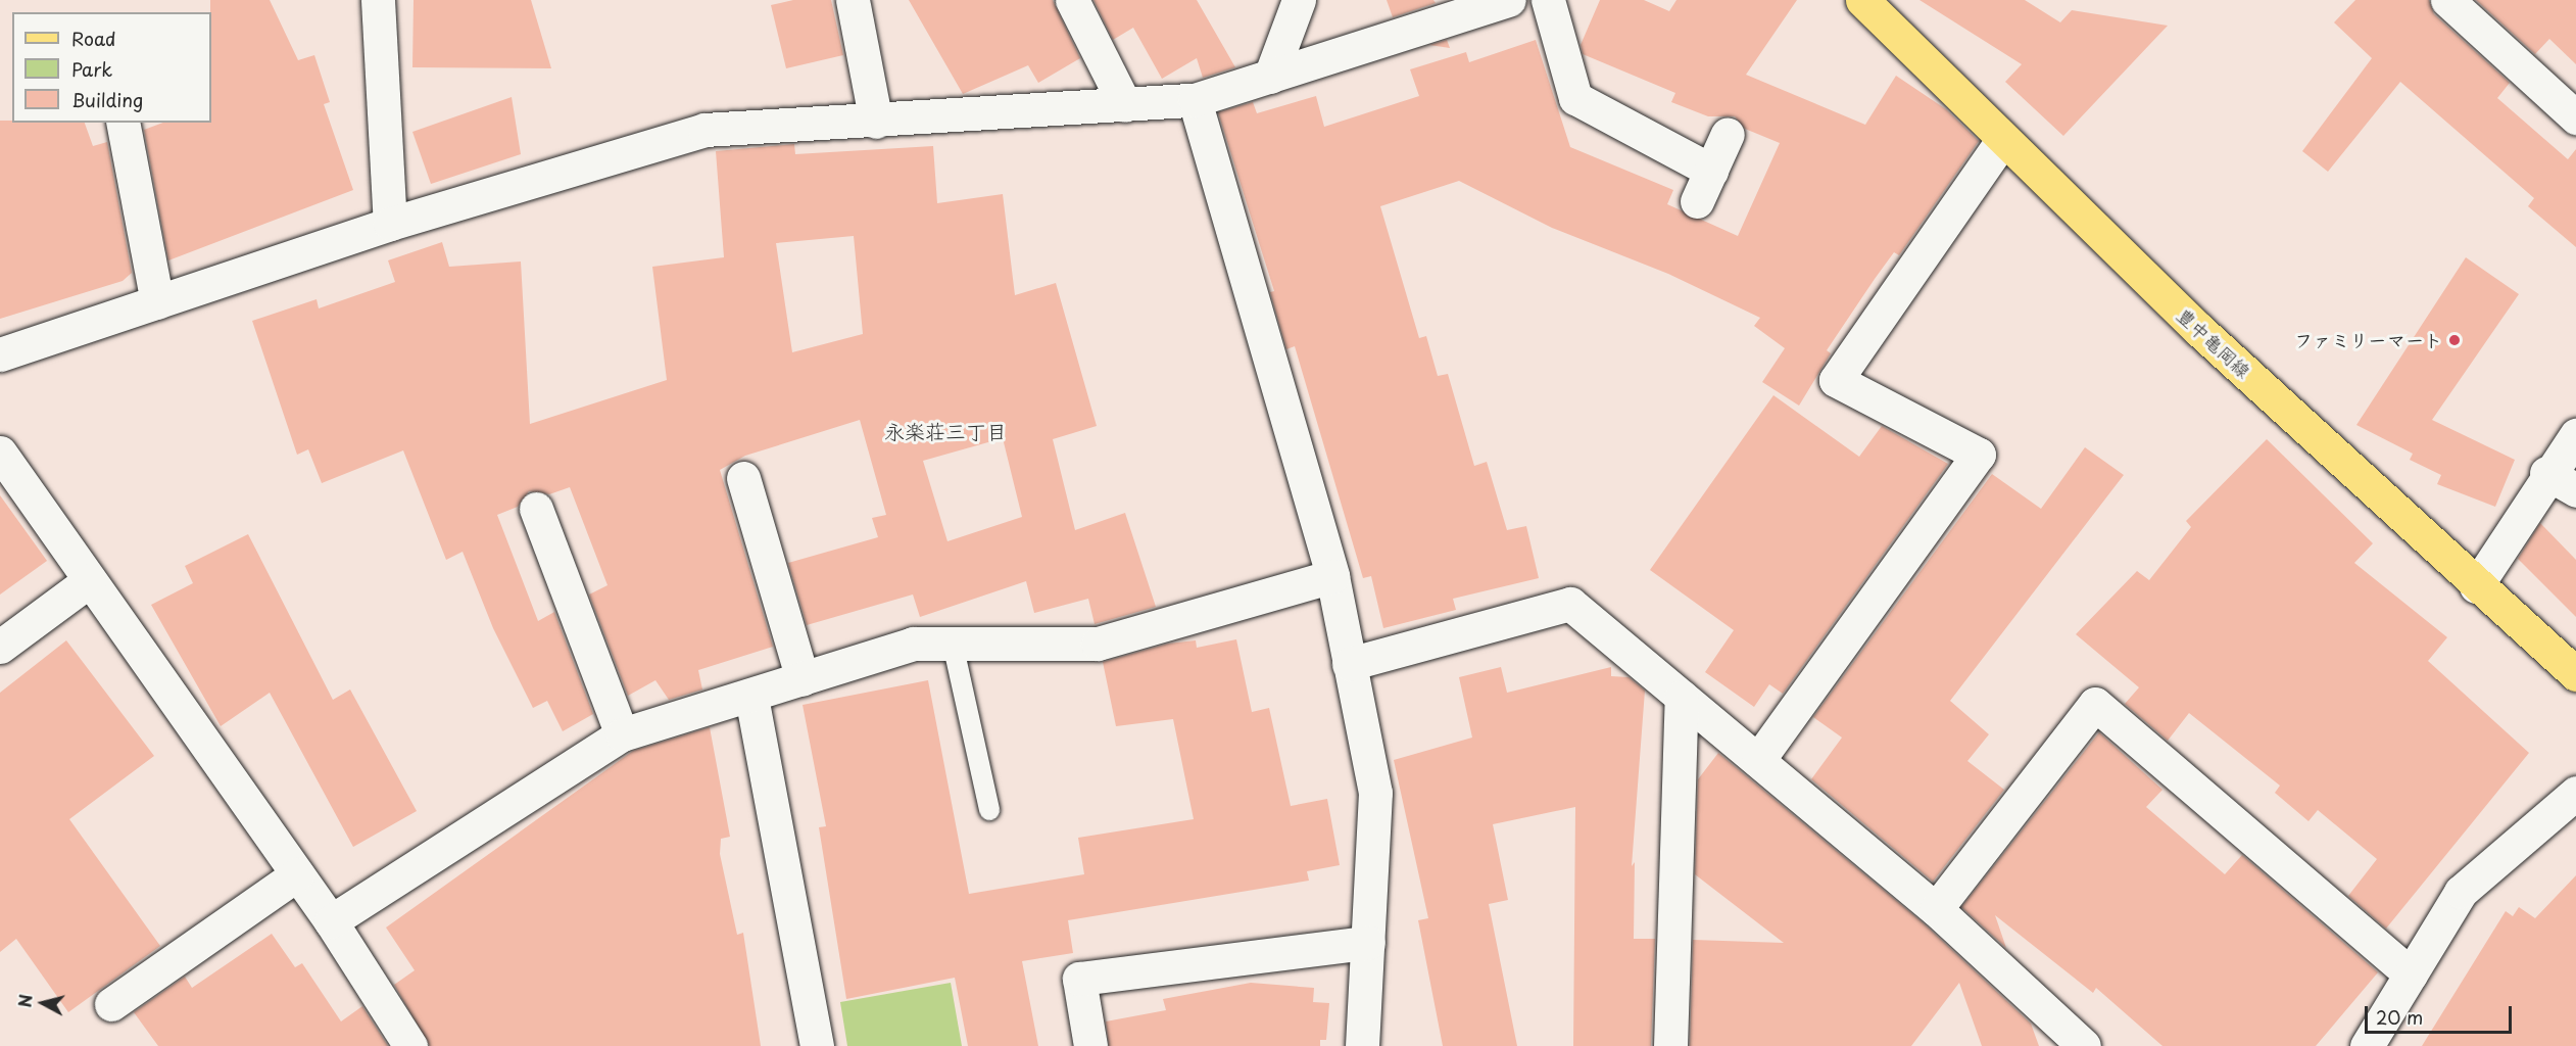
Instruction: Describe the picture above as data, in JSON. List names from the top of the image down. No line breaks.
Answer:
{"streets":{"main road":["豊中亀岡線"]},"districts":["永楽荘三丁目"],"places":["ファミリーマート"],"legend":["Road","Park","Building"],"scale_bar":"20 m","north":"left"}
